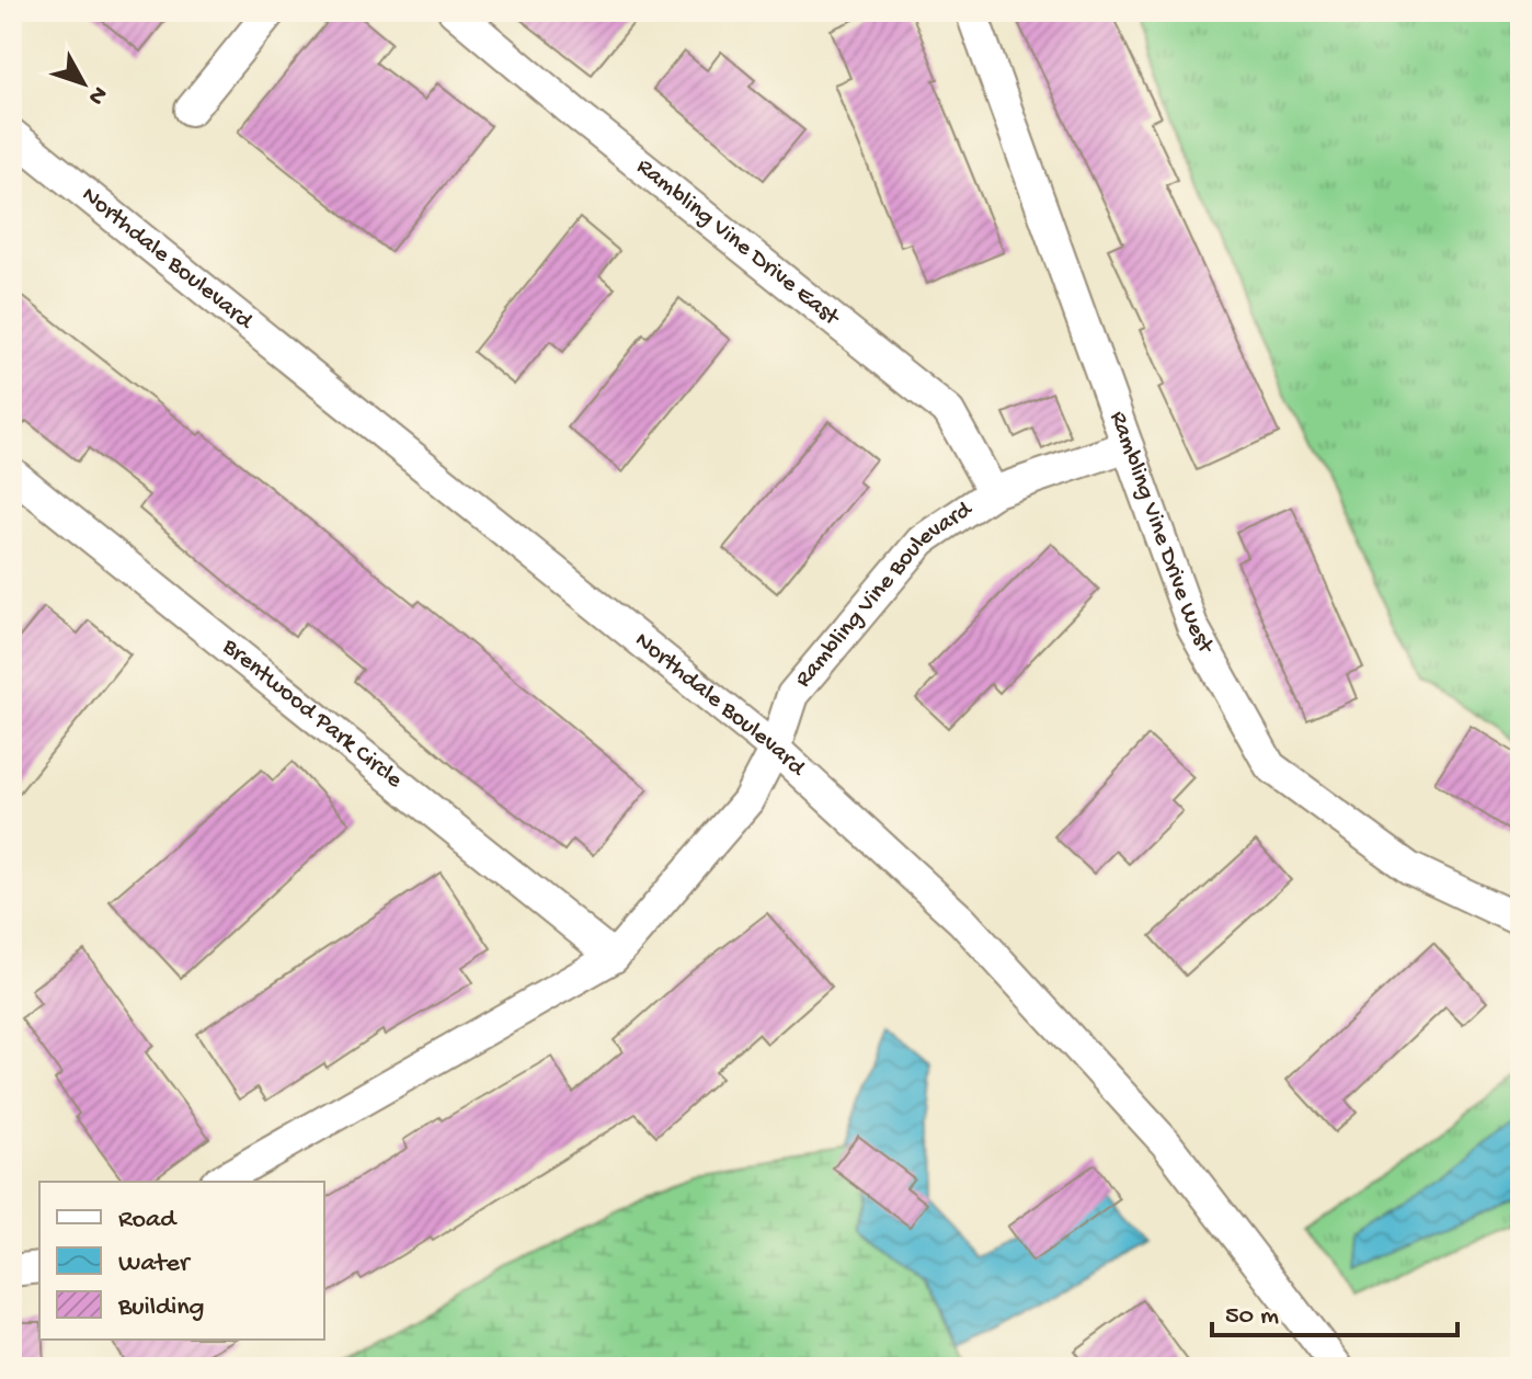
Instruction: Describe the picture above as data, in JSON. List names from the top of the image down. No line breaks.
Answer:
{"streets":{"street":["Rambling Vine Drive East","Northdale Boulevard","Rambling Vine Drive West","Rambling Vine Boulevard","Brentwood Park Circle"]},"crossings":[["Rambling Vine Drive East","Rambling Vine Boulevard"],["Northdale Boulevard","Rambling Vine Boulevard"],["Rambling Vine Drive West","Rambling Vine Boulevard"]],"legend":["Road","Water","Building"],"scale_bar":"50 m","north":"bottom right"}
